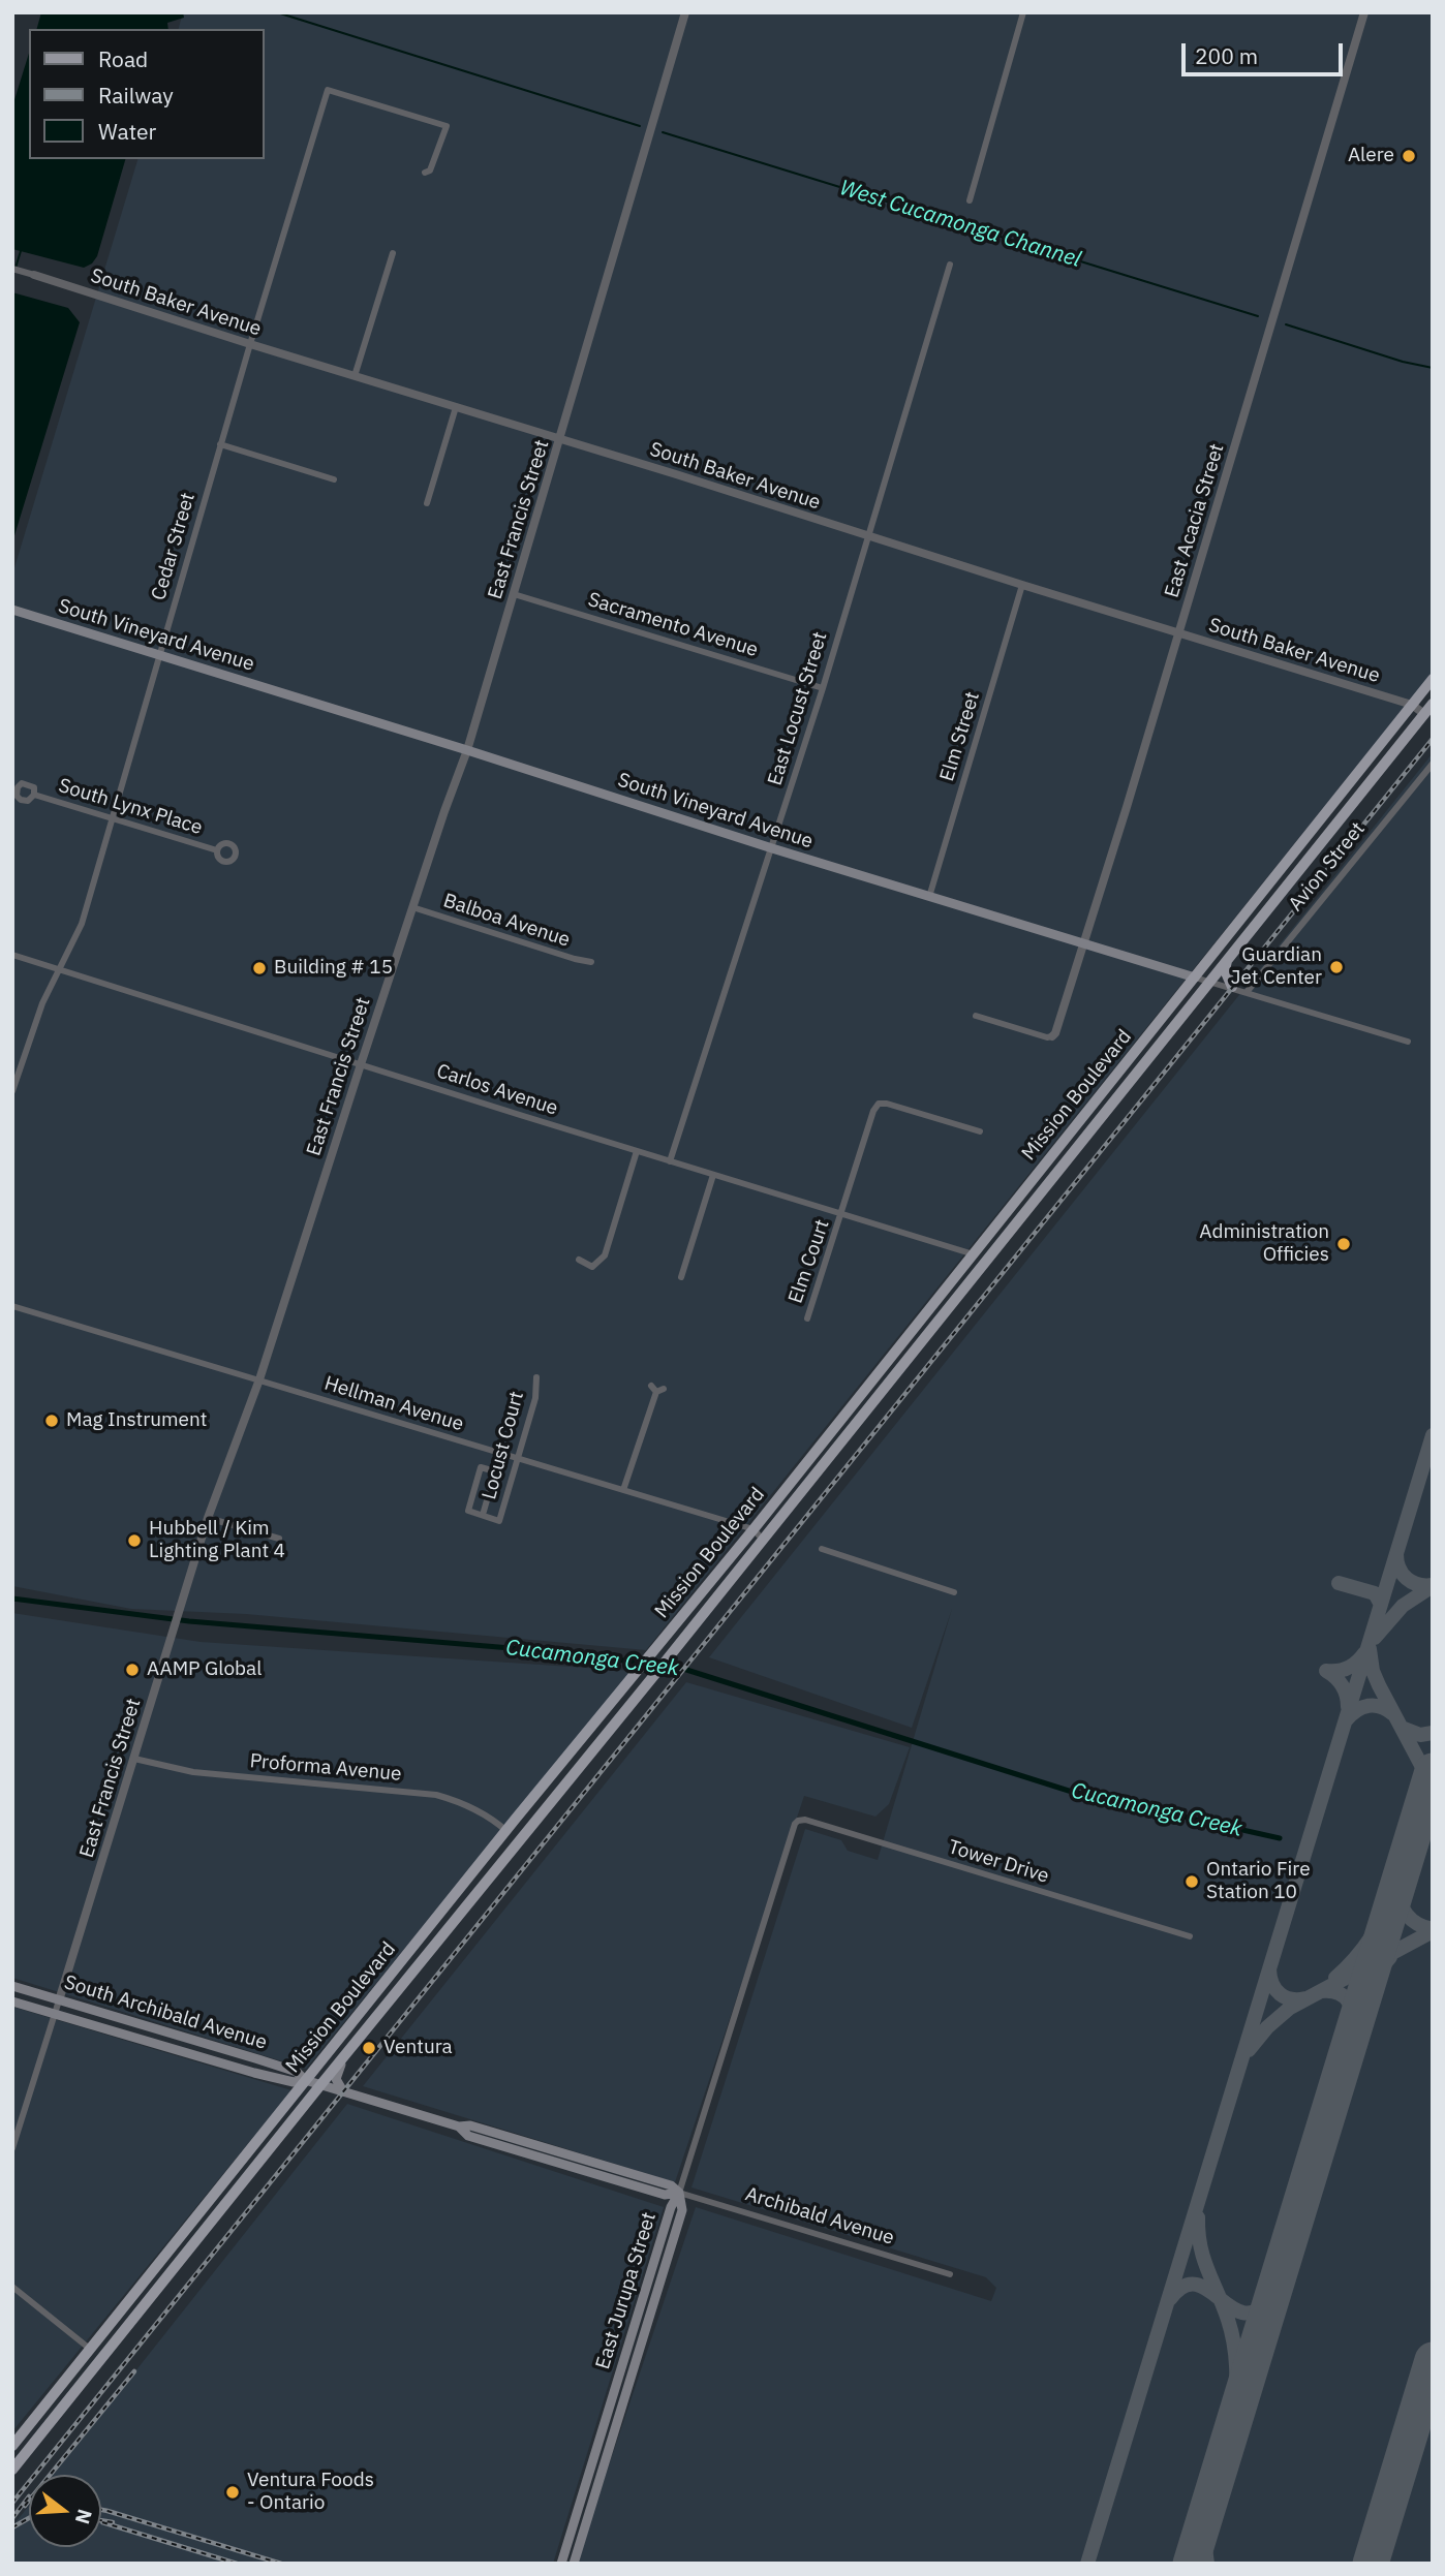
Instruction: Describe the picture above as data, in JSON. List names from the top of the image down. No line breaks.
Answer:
{"streets":{"main road":["South Vineyard Avenue","Mission Boulevard","South Archibald Avenue","Archibald Avenue","East Jurupa Street"],"street":["South Baker Avenue","East Francis Street","East Acacia Street","Cedar Street","Sacramento Avenue","East Locust Street","Elm Street","South Lynx Place","Avion Street","Balboa Avenue","Carlos Avenue","Elm Court","Hellman Avenue","Locust Court","Proforma Avenue","Tower Drive"]},"crossings":[["South Baker Avenue","East Francis Street"],["South Baker Avenue","East Acacia Street"],["South Baker Avenue","Cedar Street"],["South Baker Avenue","East Locust Street"],["South Baker Avenue","Elm Street"],["South Baker Avenue","Mission Boulevard"],["East Francis Street","Sacramento Avenue"],["East Francis Street","South Vineyard Avenue"],["East Francis Street","Balboa Avenue"],["East Francis Street","Carlos Avenue"],["East Francis Street","Hellman Avenue"],["East Francis Street","Proforma Avenue"],["East Francis Street","South Archibald Avenue"],["East Acacia Street","South Vineyard Avenue"],["Cedar Street","South Vineyard Avenue"],["Cedar Street","South Lynx Place"],["Cedar Street","Carlos Avenue"],["Sacramento Avenue","East Locust Street"],["South Vineyard Avenue","East Locust Street"],["South Vineyard Avenue","Elm Street"],["South Vineyard Avenue","Avion Street"],["South Vineyard Avenue","Mission Boulevard"],["East Locust Street","Carlos Avenue"],["Carlos Avenue","Mission Boulevard"],["Carlos Avenue","Elm Court"],["Mission Boulevard","Hellman Avenue"],["Mission Boulevard","Proforma Avenue"],["Mission Boulevard","South Archibald Avenue"],["Mission Boulevard","Archibald Avenue"],["Hellman Avenue","Locust Court"],["Tower Drive","Archibald Avenue"],["Tower Drive","East Jurupa Street"],["South Archibald Avenue","Archibald Avenue"],["Archibald Avenue","East Jurupa Street"]],"water":["West Cucamonga Channel","Cucamonga Creek"],"places":["Alere","Guardian Jet Center","Building # 15","Administration Officies","Mag Instrument","Hubbell / Kim Lighting Plant 4","AAMP Global","Ontario Fire Station 10","Ventura","Ventura Foods - Ontario"],"legend":["Road","Railway","Water"],"scale_bar":"200 m","north":"right"}
